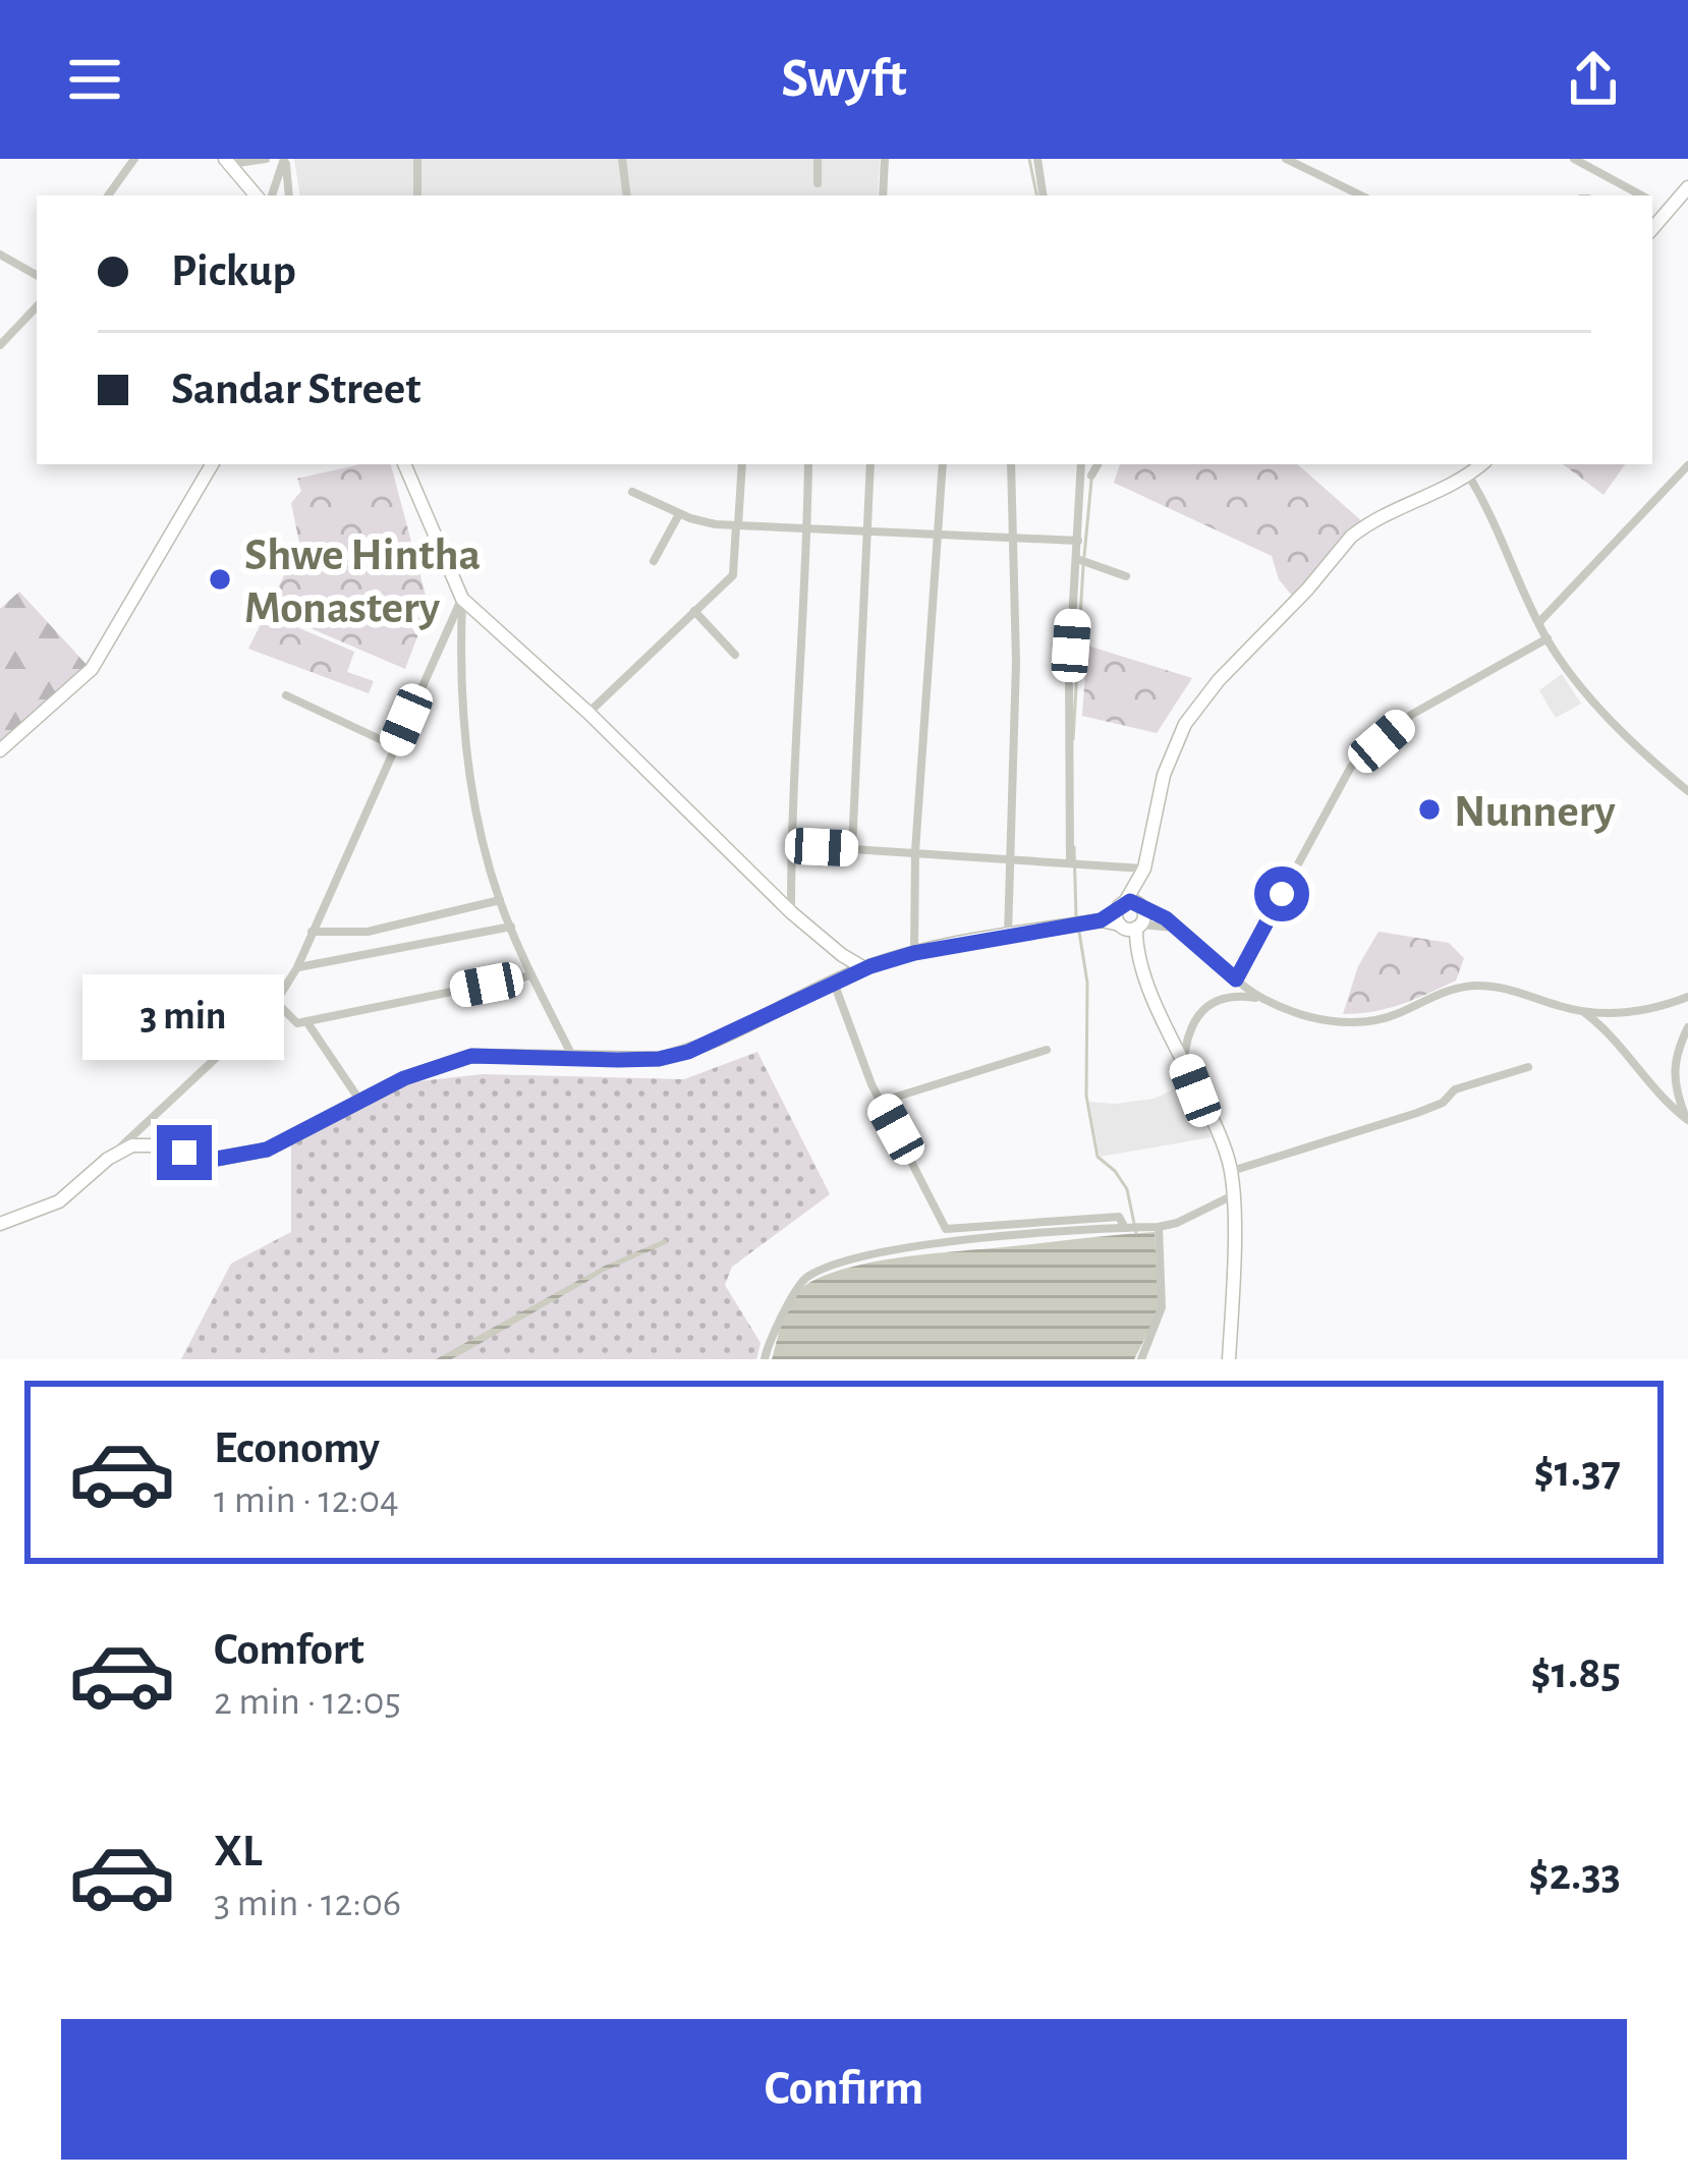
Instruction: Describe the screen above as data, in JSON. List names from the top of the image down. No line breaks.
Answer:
{"places":["Shwe Hintha Monastery","Nunnery"],"page":{"header":"Swyft","banner":["Pickup","Sandar Street"],"bubble":"3 min","list":[{"name":"Economy","note":"1 min · 12:04","value":"$1.37"},{"name":"Comfort","note":"2 min · 12:05","value":"$1.85"},{"name":"XL","note":"3 min · 12:06","value":"$2.33"}],"buttons":"Confirm"}}
